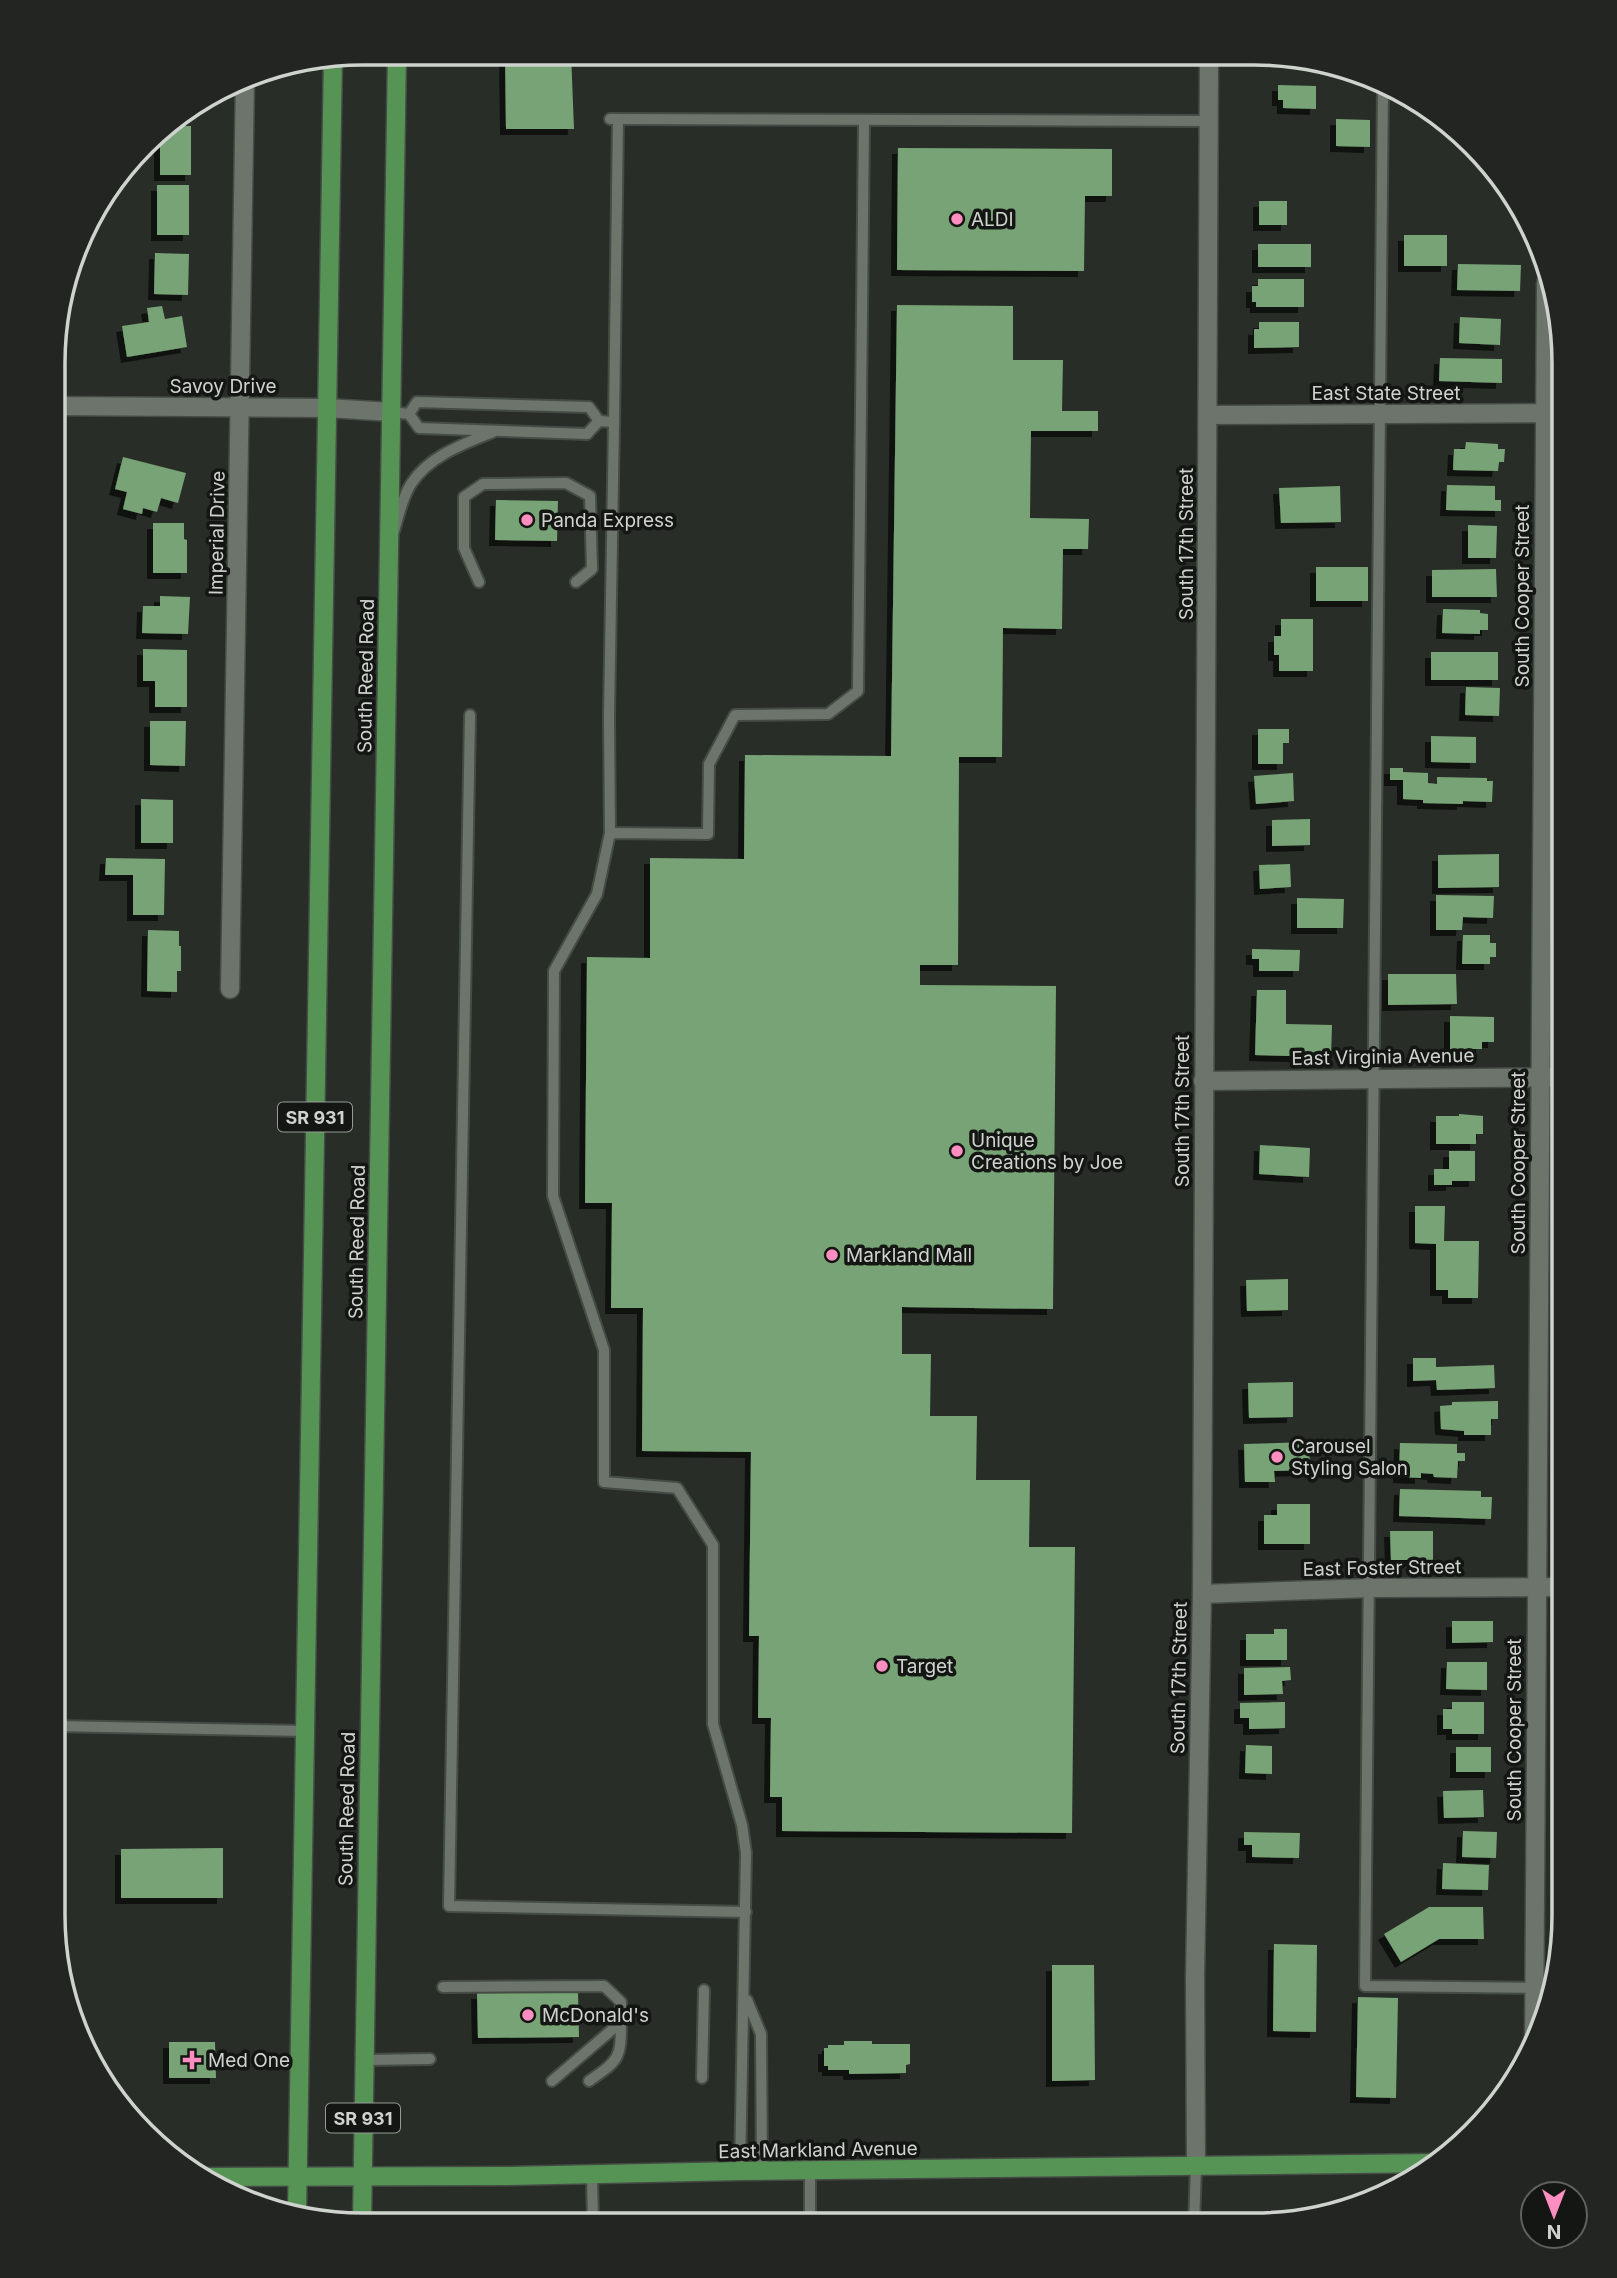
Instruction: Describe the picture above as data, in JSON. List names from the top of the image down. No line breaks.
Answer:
{"streets":{"main road":["South Reed Road","SR 931","East Markland Avenue"],"street":["Savoy Drive","East State Street","Imperial Drive","South 17th Street","South Cooper Street","East Virginia Avenue","East Foster Street"]},"crossings":[["Savoy Drive","Imperial Drive"],["Savoy Drive","South Reed Road"],["Savoy Drive","SR 931"],["East State Street","South 17th Street"],["East State Street","South Cooper Street"],["South 17th Street","East Virginia Avenue"],["South 17th Street","East Foster Street"],["South 17th Street","East Markland Avenue"],["South Cooper Street","East Virginia Avenue"],["South Cooper Street","East Foster Street"],["South Reed Road","East Markland Avenue"],["SR 931","East Markland Avenue"]],"places":{"other":["ALDI","Panda Express","Unique Creations by Joe","Markland Mall","Carousel Styling Salon","Target","McDonald's"],"health":["Med One"]},"north":"bottom"}
